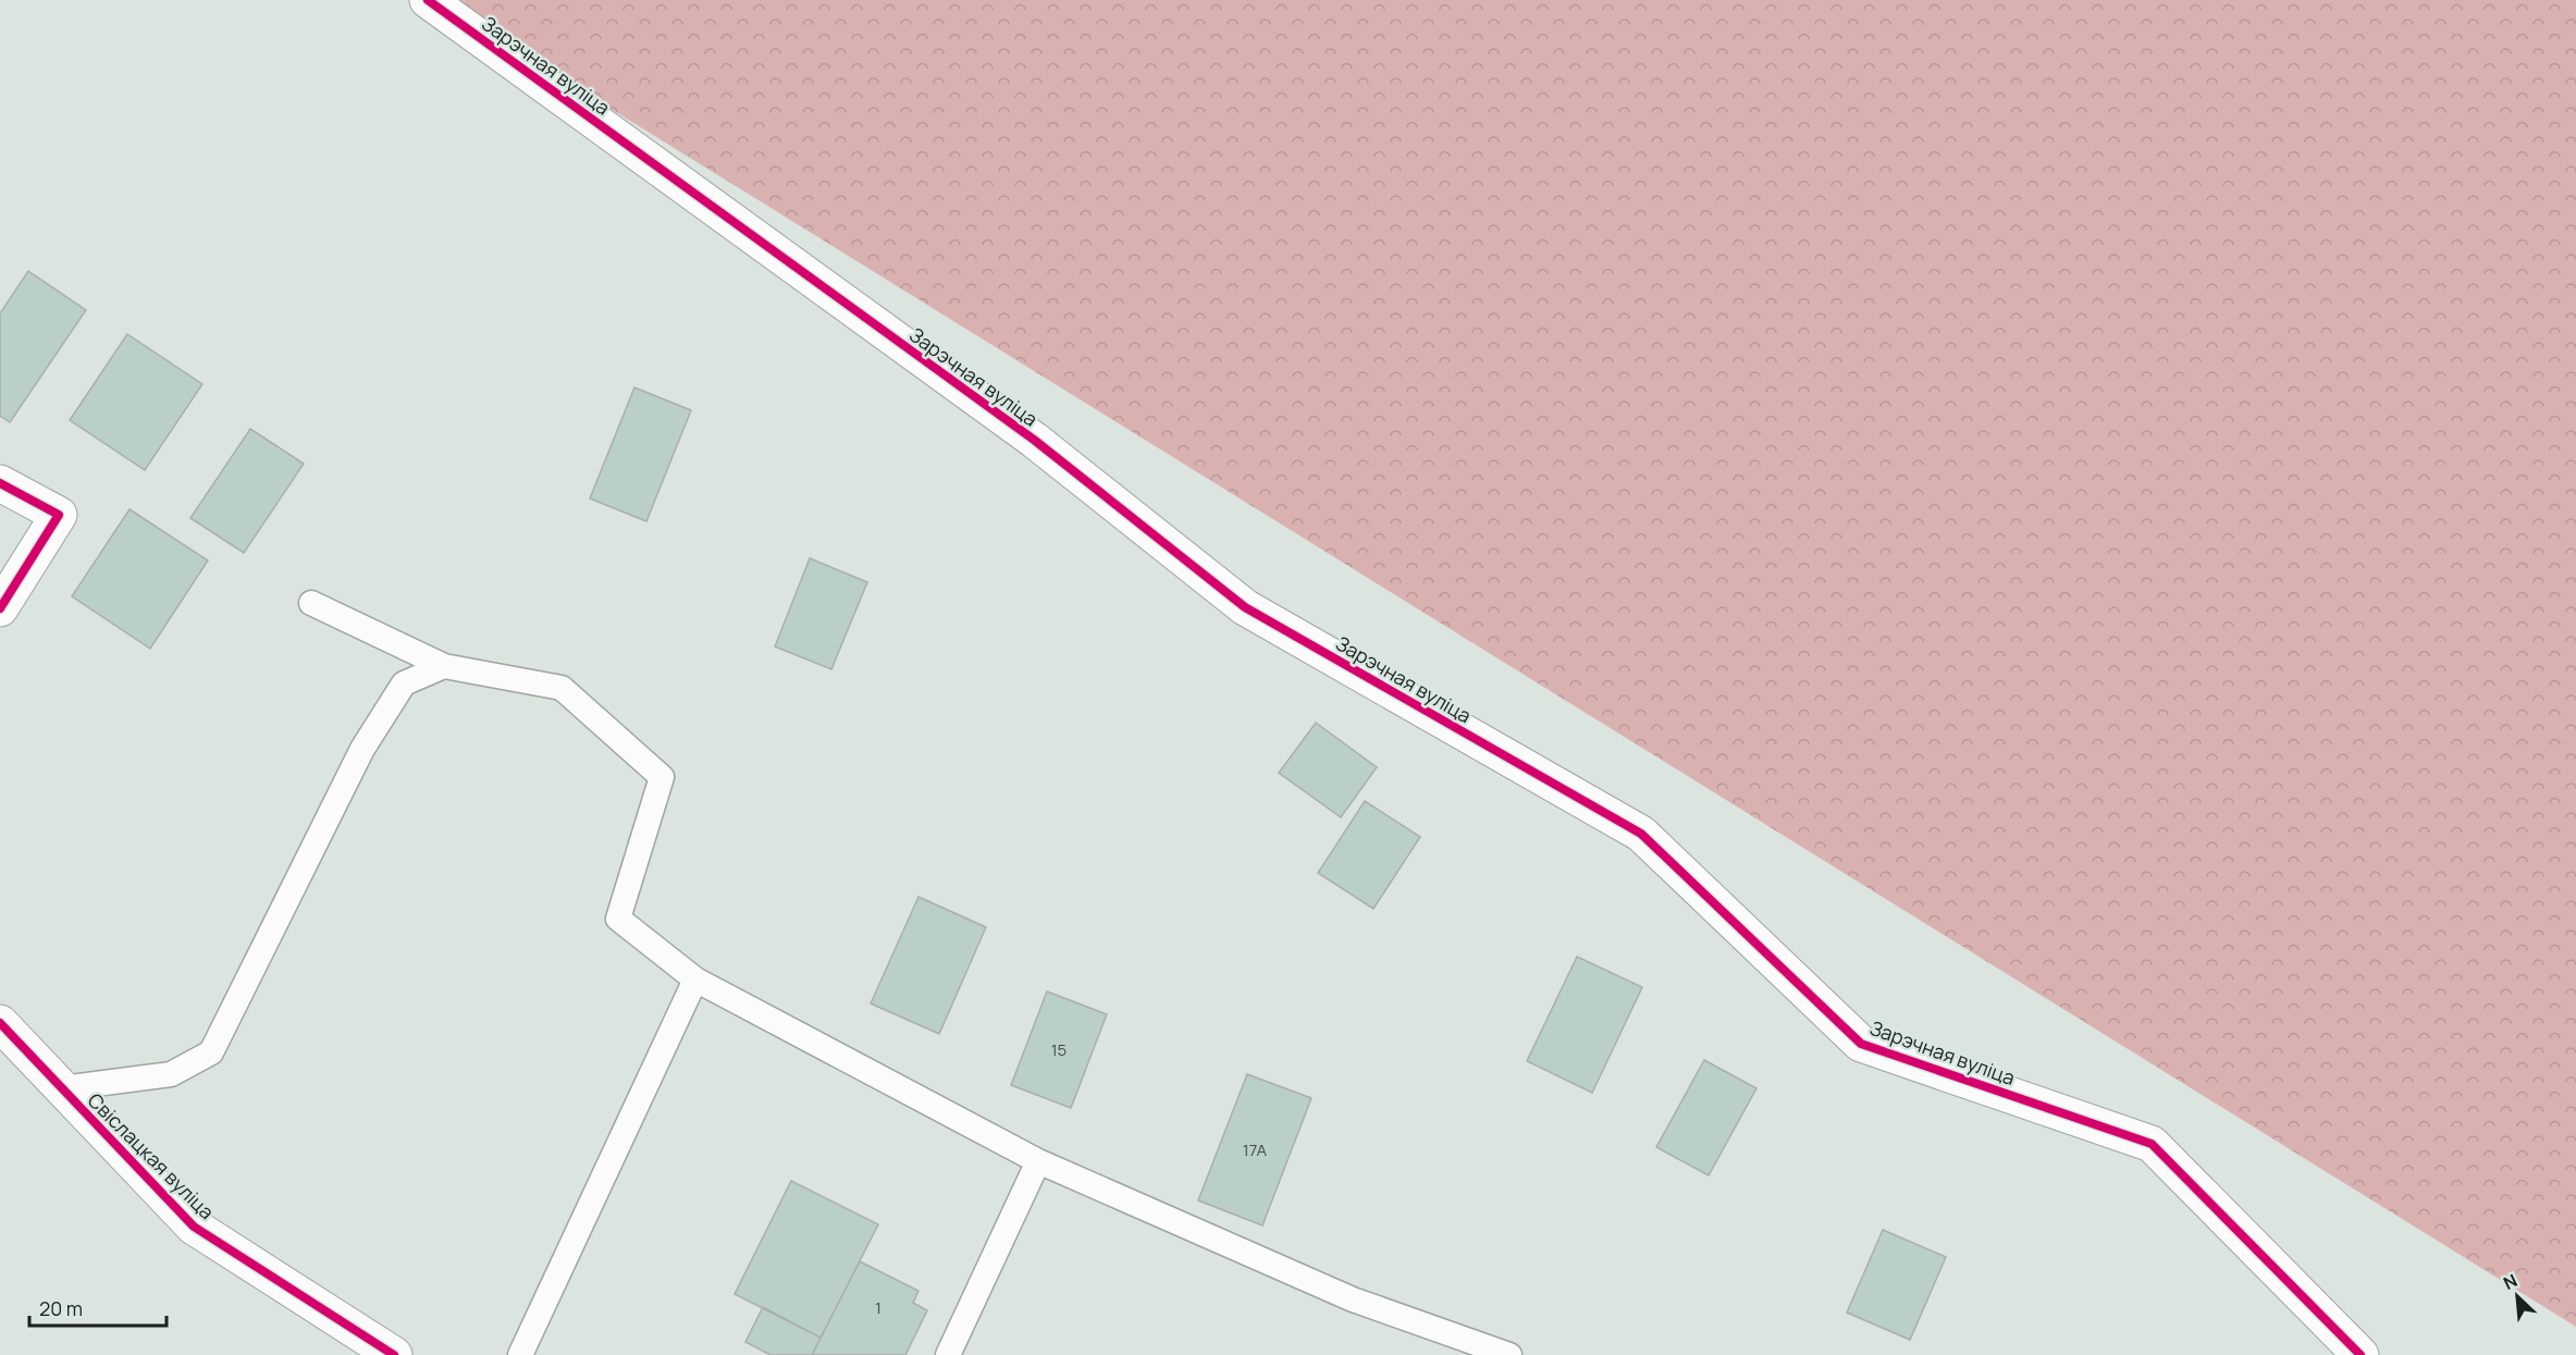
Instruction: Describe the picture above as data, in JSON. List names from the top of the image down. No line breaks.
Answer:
{"streets":{"street":["Зарэчная вуліца","Свіслацкая вуліца"]},"house_numbers":["15","17А","1"],"scale_bar":"20 m","north":"top left"}
